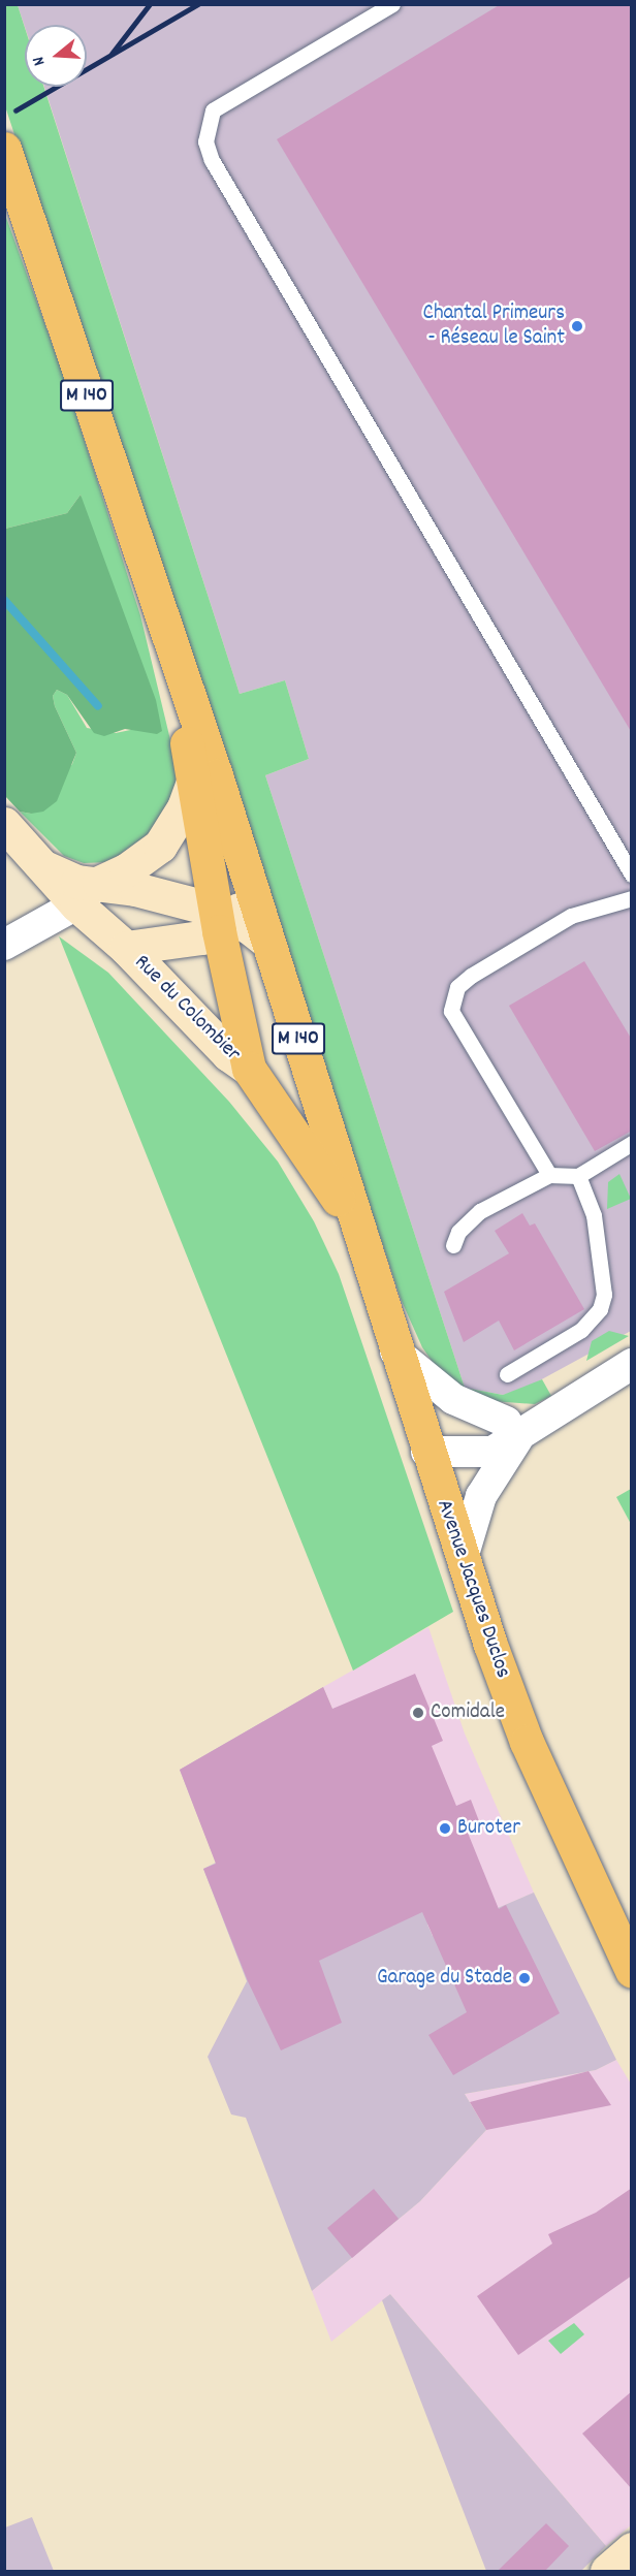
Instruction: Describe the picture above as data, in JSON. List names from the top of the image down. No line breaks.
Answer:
{"streets":{"main road":["M 140","Rue du Colombier","Avenue Jacques Duclos"]},"crossings":[["M 140","Rue du Colombier"],["M 140","Avenue Jacques Duclos"]],"places":["Chantal Primeurs - Réseau le Saint","Comidale","Buroter","Garage du Stade"],"north":"left"}
